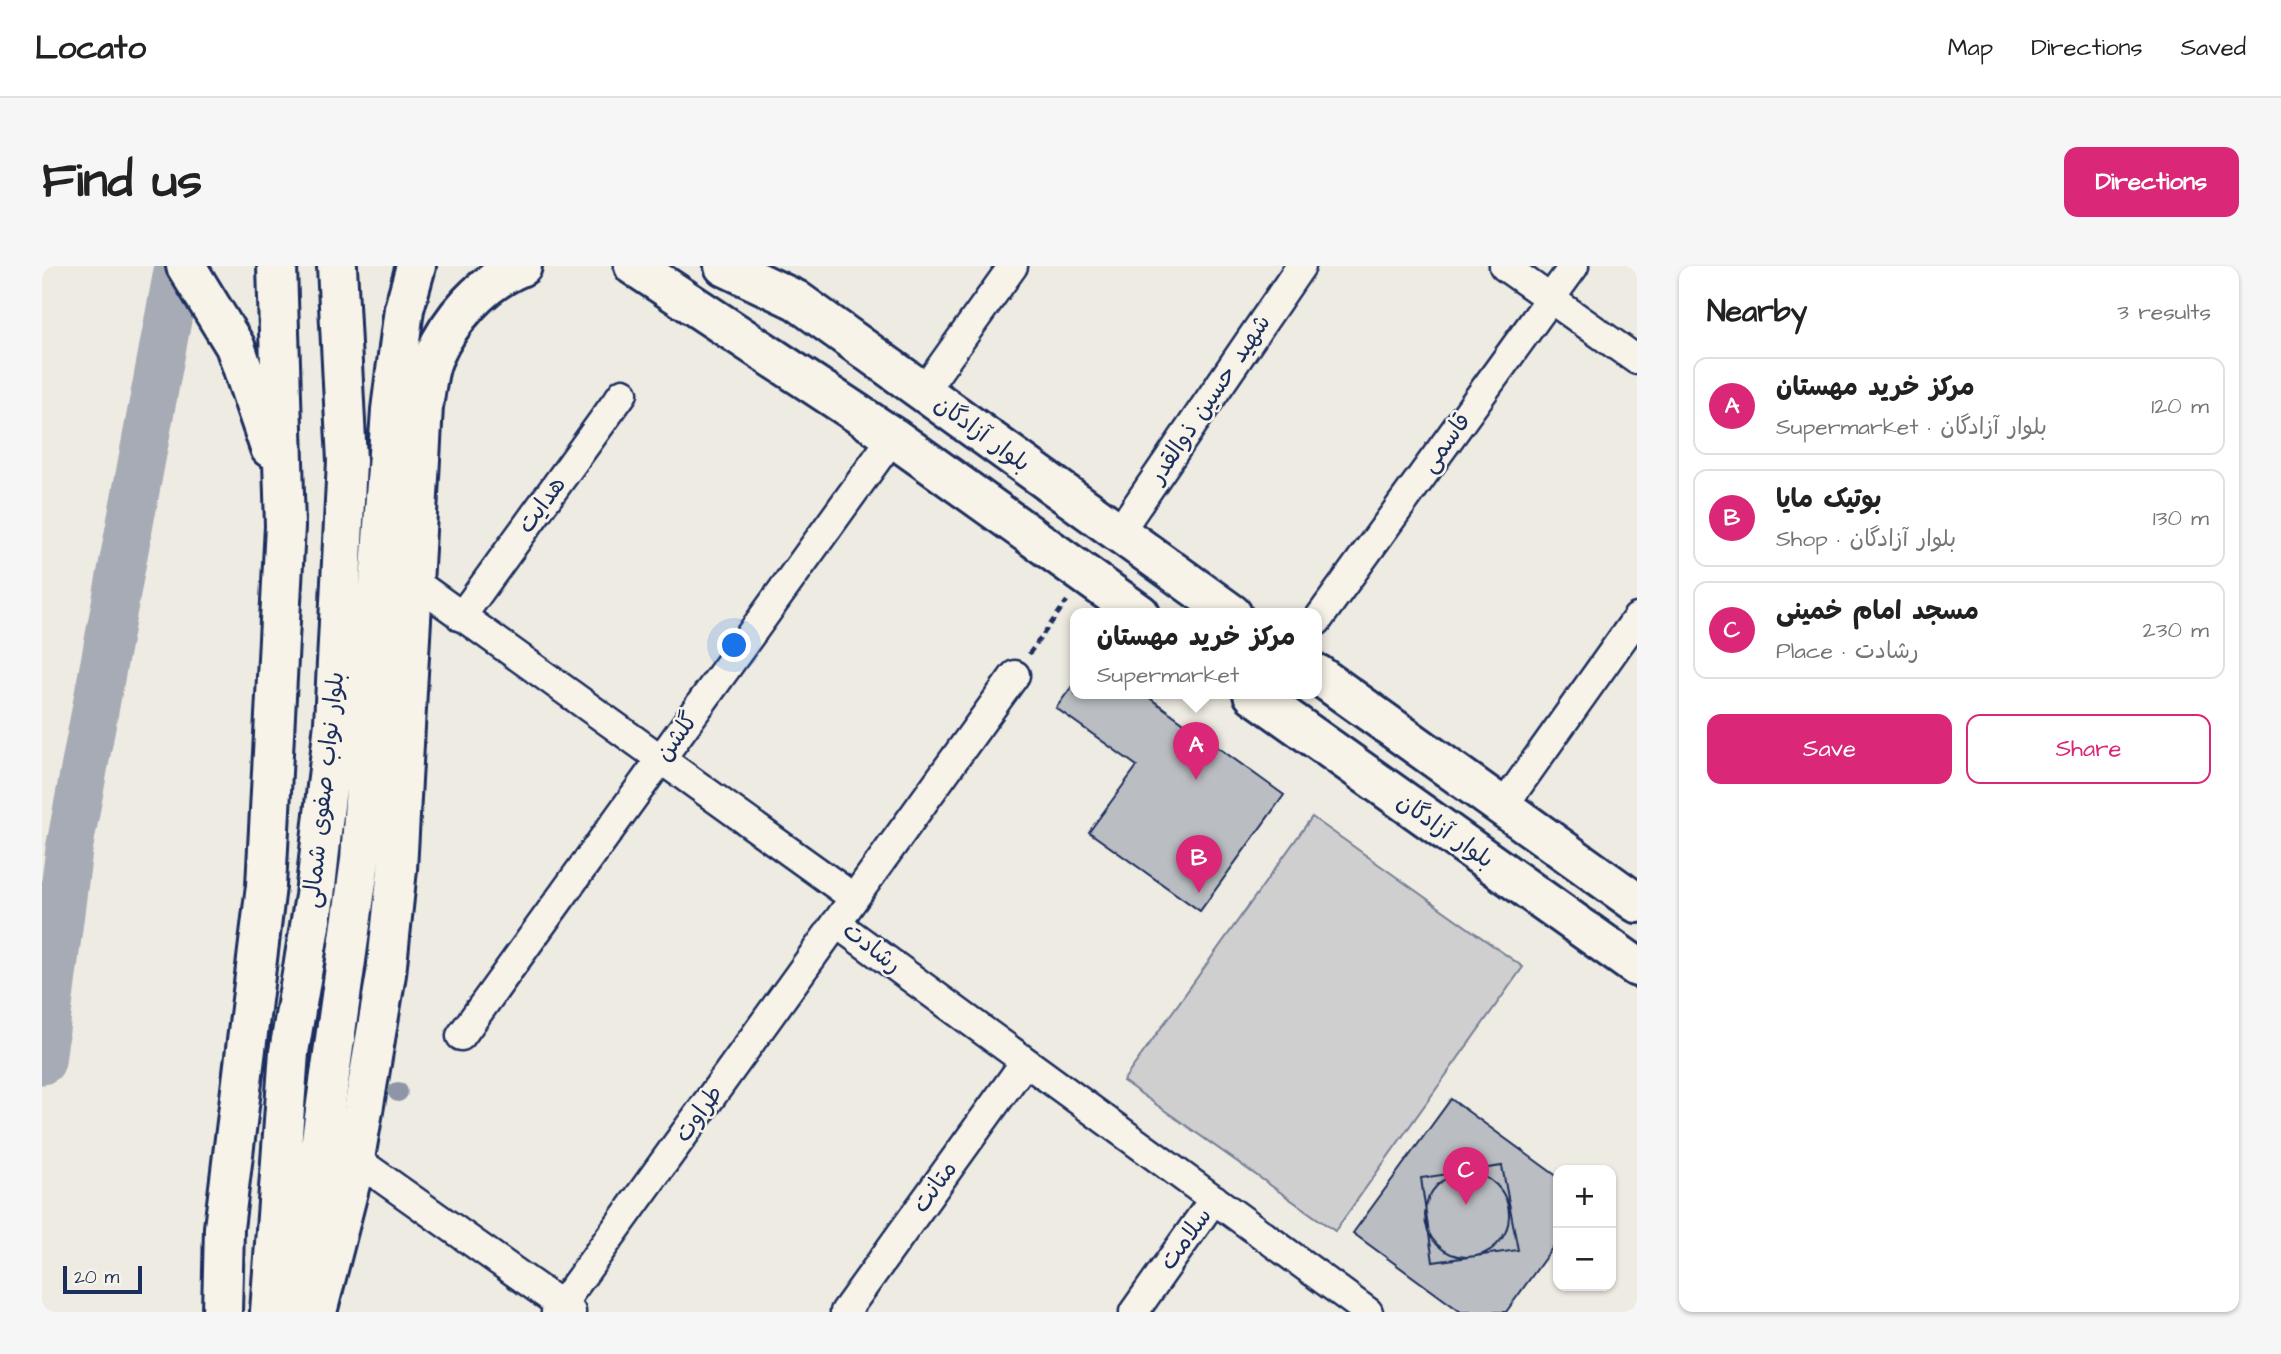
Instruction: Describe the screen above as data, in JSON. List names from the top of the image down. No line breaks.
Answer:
{"streets":{"main road":["بلوار آزادگان","بلوار نواب صفوی شمالی"],"street":["شهید حسین ذوالقدر","قاسمی","هدایت","گلشن","رشادت","طراوت","متانت","سلامت"]},"crossings":[["شهید حسین ذوالقدر","بلوار آزادگان"],["هدایت","رشادت"],["گلشن","رشادت"],["رشادت","طراوت"],["رشادت","متانت"],["رشادت","سلامت"]],"scale_bar":"20 m","page":{"header":"Locato","nav":["Map","Directions","Saved"],"buttons":["Directions",["Save","Share"]],"title":"Find us","heading":["Nearby","3 results"],"list":[{"mark":"A","name":"مرکز خرید مهستان","note":"Supermarket · بلوار آزادگان","value":"120 m"},{"mark":"B","name":"بوتیک مایا","note":"Shop · بلوار آزادگان","value":"130 m"},{"mark":"C","name":"مسجد امام خمینی","note":"Place · رشادت","value":"230 m"}],"popup":["مرکز خرید مهستان","Supermarket"],"pins":["A","B","C"],"map_buttons":["+","−"],"scale":"20 m"}}
